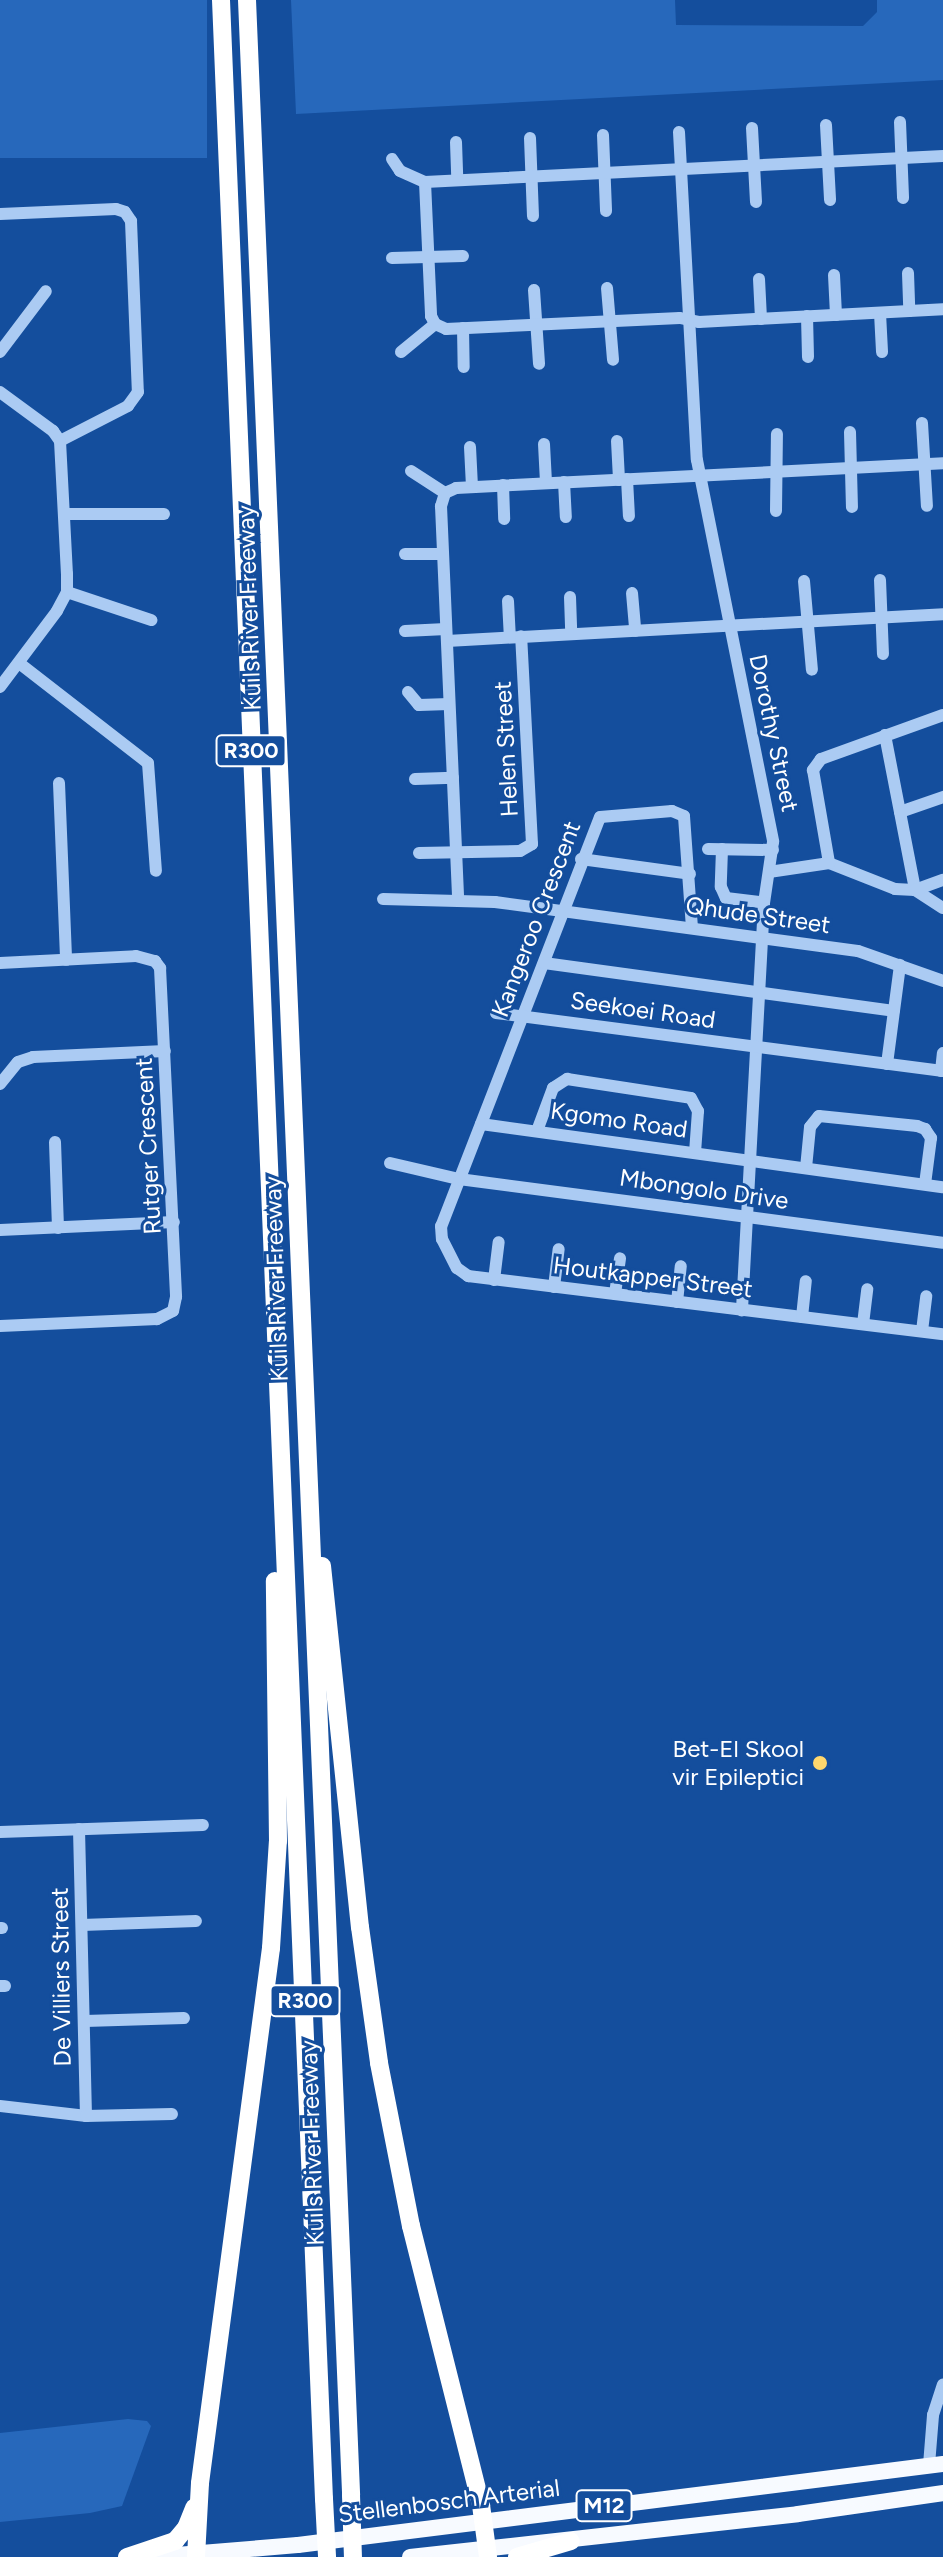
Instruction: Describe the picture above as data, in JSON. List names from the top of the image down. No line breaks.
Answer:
{"streets":{"highway":["Kuils River Freeway","R300"],"main road":["Stellenbosch Arterial","M12"],"street":["Dorothy Street","Helen Street","Qhude Street","Kangeroo Crescent","Seekoei Road","Kgomo Road","Rutger Crescent","Mbongolo Drive","Houtkapper Street","De Villiers Street"]},"crossings":[["Dorothy Street","Qhude Street"],["Dorothy Street","Seekoei Road"],["Dorothy Street","Kgomo Road"],["Dorothy Street","Mbongolo Drive"],["Dorothy Street","Houtkapper Street"],["Qhude Street","Kangeroo Crescent"],["Kangeroo Crescent","Seekoei Road"],["Kangeroo Crescent","Kgomo Road"],["Kangeroo Crescent","Mbongolo Drive"],["Kangeroo Crescent","Houtkapper Street"],["Mbongolo Drive","Houtkapper Street"]],"places":["Bet-El Skool vir Epileptici"]}
